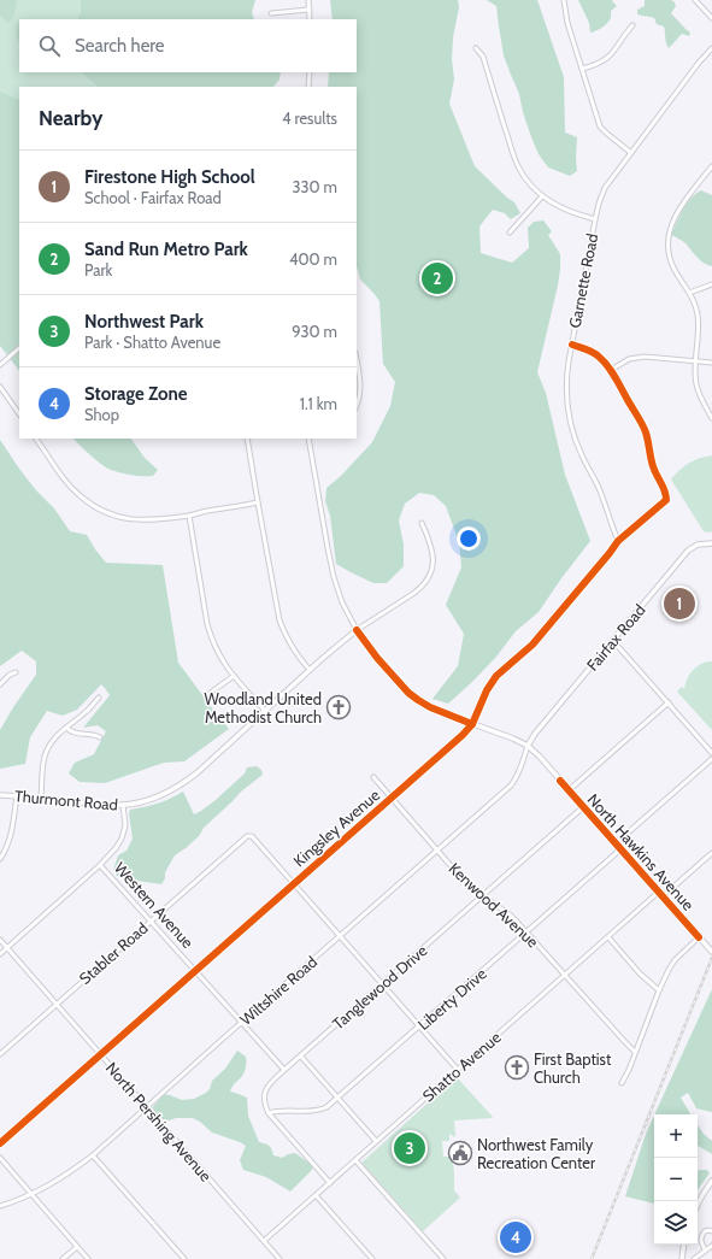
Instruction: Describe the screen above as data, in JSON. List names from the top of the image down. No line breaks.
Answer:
{"streets":{"street":["Garnette Road","Fairfax Road","Thurmont Road","Kingsley Avenue","North Hawkins Avenue","Western Avenue","Kenwood Avenue","Stabler Road","Tanglewood Drive","Wiltshire Road","Liberty Drive","Shatto Avenue","North Pershing Avenue"]},"crossings":[["Garnette Road","Kingsley Avenue"],["Fairfax Road","North Hawkins Avenue"],["Fairfax Road","Wiltshire Road"],["Thurmont Road","North Hawkins Avenue"],["Kingsley Avenue","North Hawkins Avenue"],["Kingsley Avenue","Western Avenue"],["Kingsley Avenue","Kenwood Avenue"],["Kingsley Avenue","Stabler Road"],["Kingsley Avenue","North Pershing Avenue"],["North Hawkins Avenue","Tanglewood Drive"],["North Hawkins Avenue","Wiltshire Road"],["North Hawkins Avenue","Liberty Drive"],["North Hawkins Avenue","Shatto Avenue"],["Western Avenue","Stabler Road"],["Western Avenue","Tanglewood Drive"],["Western Avenue","Wiltshire Road"],["Kenwood Avenue","Tanglewood Drive"],["Kenwood Avenue","Wiltshire Road"],["Kenwood Avenue","Liberty Drive"],["Kenwood Avenue","Shatto Avenue"],["Stabler Road","North Pershing Avenue"],["Tanglewood Drive","Liberty Drive"],["Wiltshire Road","North Pershing Avenue"],["Shatto Avenue","North Pershing Avenue"]],"places":{"church":["Woodland United Methodist Church","First Baptist Church"],"public building":["Northwest Family Recreation Center"]},"page":{"search":"Search here","heading":["Nearby","4 results"],"list":[{"mark":"1","name":"Firestone High School","note":"School · Fairfax Road","value":"330 m"},{"mark":"2","name":"Sand Run Metro Park","note":"Park","value":"400 m"},{"mark":"3","name":"Northwest Park","note":"Park · Shatto Avenue","value":"930 m"},{"mark":"4","name":"Storage Zone","note":"Shop","value":"1.1 km"}],"pins":["2","1","3","4"],"map_buttons":["+","−"]}}
